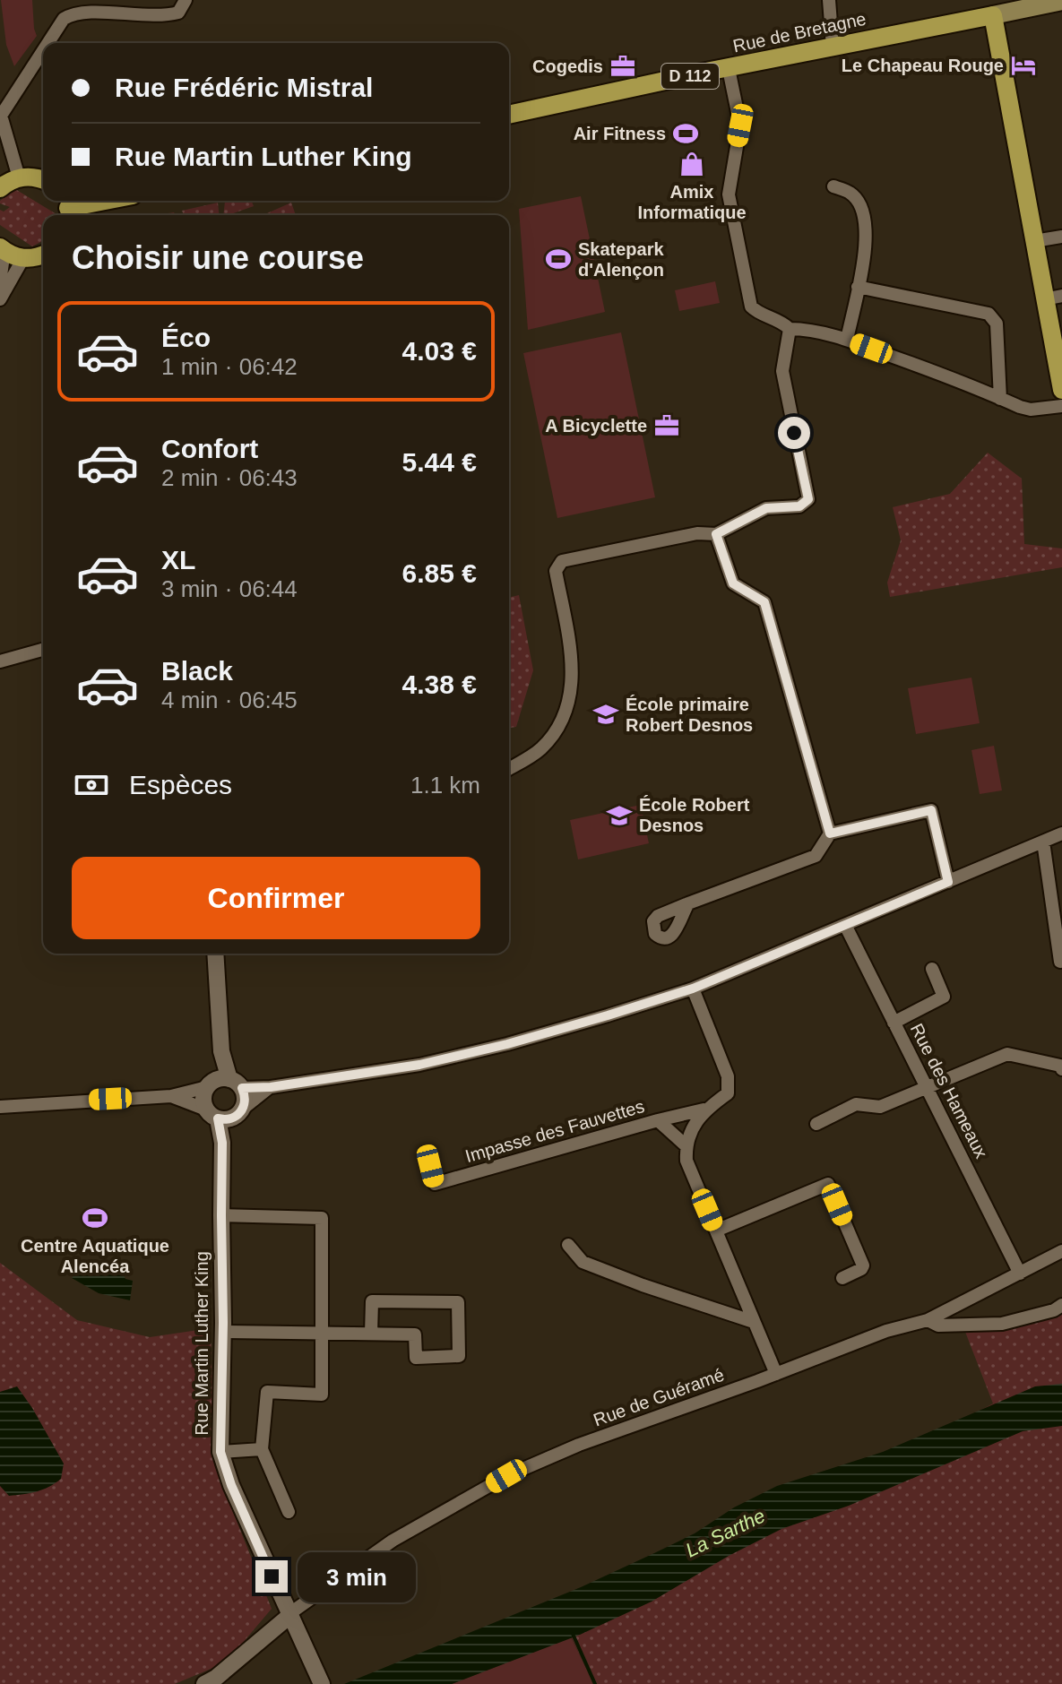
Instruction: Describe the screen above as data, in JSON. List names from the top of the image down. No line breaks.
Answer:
{"streets":{"main road":["Rue de Bretagne","D 112"],"street":["Rue des Hameaux","Impasse des Fauvettes","Rue Martin Luther King","Rue de Guéramé"]},"crossings":[["Rue des Hameaux","Rue de Guéramé"],["Rue Martin Luther King","Rue de Guéramé"]],"water":["La Sarthe"],"places":{"hotel":["Le Chapeau Rouge"],"office":["Cogedis","A Bicyclette"],"sports":["Air Fitness","Skatepark d'Alençon","Centre Aquatique Alencéa"],"shop":["Amix Informatique"],"school or university":["École primaire Robert Desnos","École Robert Desnos"]},"page":{"banner":["Rue Frédéric Mistral","Rue Martin Luther King"],"heading":"Choisir une course","list":[{"name":"Éco","note":"1 min · 06:42","value":"4.03 €"},{"name":"Confort","note":"2 min · 06:43","value":"5.44 €"},{"name":"XL","note":"3 min · 06:44","value":"6.85 €"},{"name":"Black","note":"4 min · 06:45","value":"4.38 €"}],"pay":["Espèces","1.1 km"],"buttons":"Confirmer","bubble":"3 min"}}
